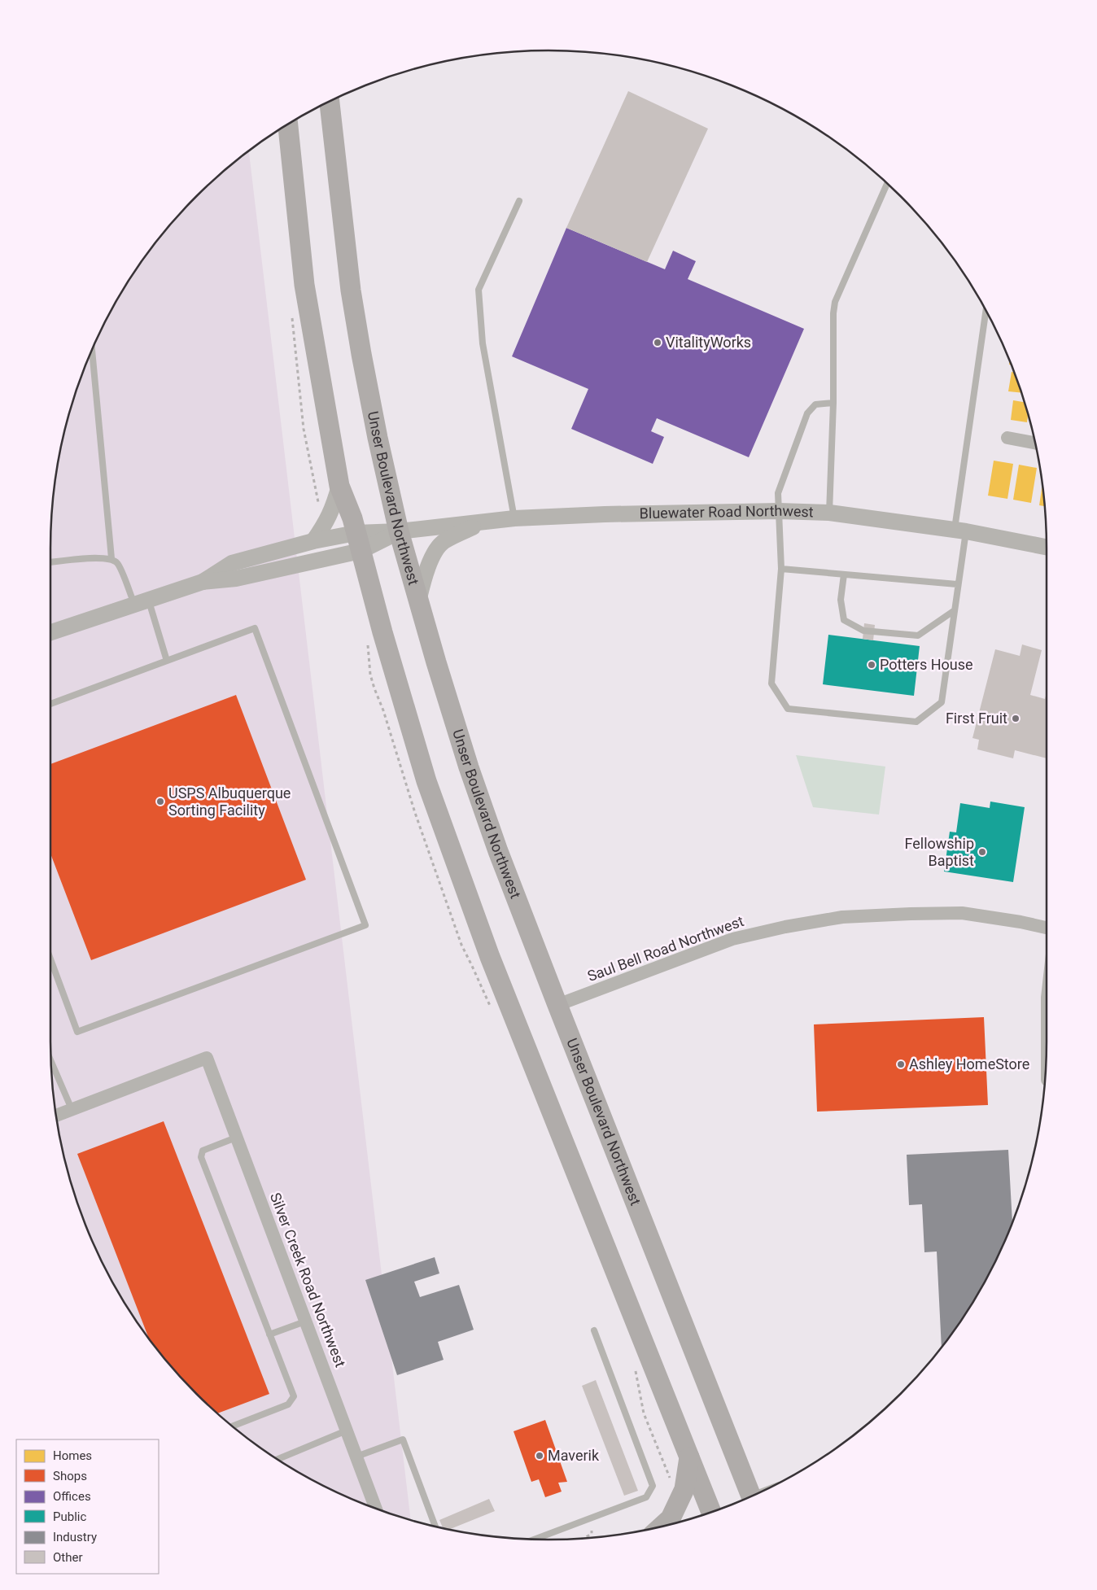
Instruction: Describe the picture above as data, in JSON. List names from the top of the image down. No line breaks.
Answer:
{"streets":{"main road":["Unser Boulevard Northwest"],"street":["Bluewater Road Northwest","Saul Bell Road Northwest","Silver Creek Road Northwest"]},"crossings":[["Unser Boulevard Northwest","Bluewater Road Northwest"],["Unser Boulevard Northwest","Saul Bell Road Northwest"]],"places":["VitalityWorks","Potters House","First Fruit","USPS Albuquerque Sorting Facility","Fellowship Baptist","Ashley HomeStore","Maverik"],"legend":["Homes","Shops","Offices","Public","Industry","Other"]}
